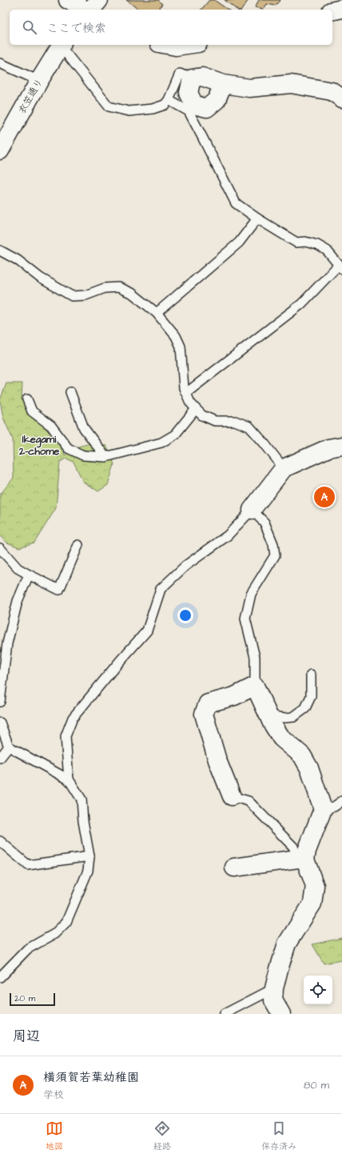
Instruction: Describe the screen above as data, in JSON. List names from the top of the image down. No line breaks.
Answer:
{"streets":{"street":["衣笠通り"]},"districts":["Ikegami 2-chome"],"scale_bar":"20 m","page":{"search":"ここで検索","pins":"A","scale":"20 m","heading":"周辺","list":[{"mark":"A","name":"横須賀若葉幼稚園","note":"学校","value":"80 m"}],"nav":["地図","経路","保存済み"]}}
